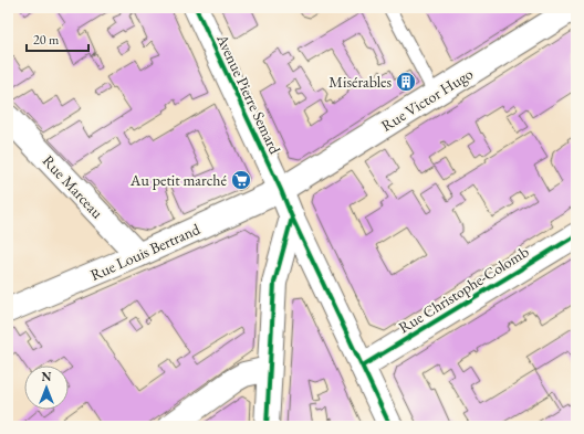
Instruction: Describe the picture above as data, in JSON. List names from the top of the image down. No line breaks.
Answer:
{"streets":{"street":["Avenue Pierre Semard","Rue Victor Hugo","Rue Marceau","Rue Louis Bertrand","Rue Christophe-Colomb"]},"crossings":[["Avenue Pierre Semard","Rue Victor Hugo"],["Avenue Pierre Semard","Rue Louis Bertrand"],["Avenue Pierre Semard","Rue Christophe-Colomb"],["Rue Victor Hugo","Rue Louis Bertrand"],["Rue Marceau","Rue Louis Bertrand"]],"places":{"building":["Misérables"],"supermarket":["Au petit marché"]},"scale_bar":"20 m","north":"top"}
